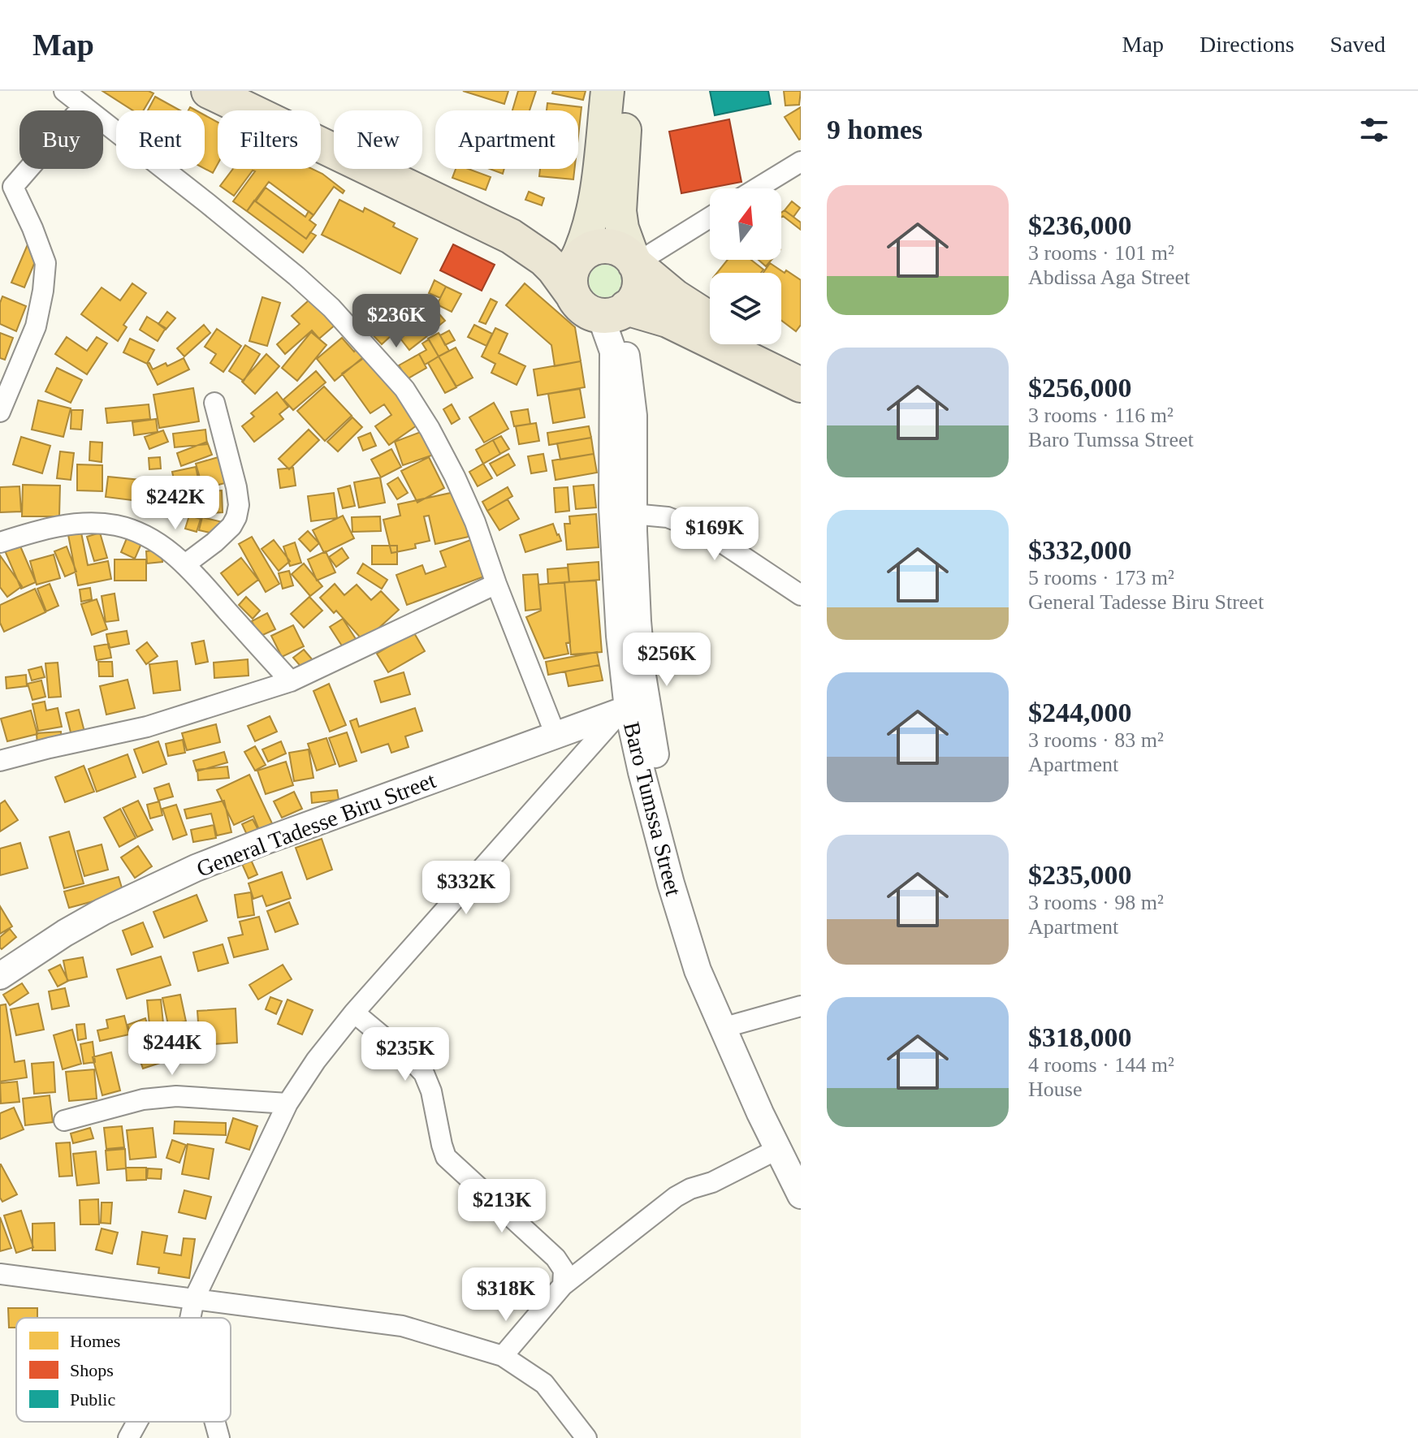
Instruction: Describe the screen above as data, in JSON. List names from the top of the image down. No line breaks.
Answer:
{"streets":{"street":["Baro Tumssa Street","General Tadesse Biru Street"]},"crossings":[["Baro Tumssa Street","General Tadesse Biru Street"]],"legend":["Homes","Shops","Public"],"north":"top","page":{"header":"Map","nav":["Map","Directions","Saved"],"heading":"9 homes","chip":["Buy","Rent","Filters","New","Apartment"],"list":[{"name":"$236,000","note":"3 rooms · 101 m² · Abdissa Aga Street"},{"name":"$256,000","note":"3 rooms · 116 m² · Baro Tumssa Street"},{"name":"$332,000","note":"5 rooms · 173 m² · General Tadesse Biru Street"},{"name":"$244,000","note":"3 rooms · 83 m² · Apartment"},{"name":"$235,000","note":"3 rooms · 98 m² · Apartment"},{"name":"$318,000","note":"4 rooms · 144 m² · House"}],"price":["$236K","$242K","$169K","$256K","$332K","$244K","$235K","$213K","$318K"]}}
